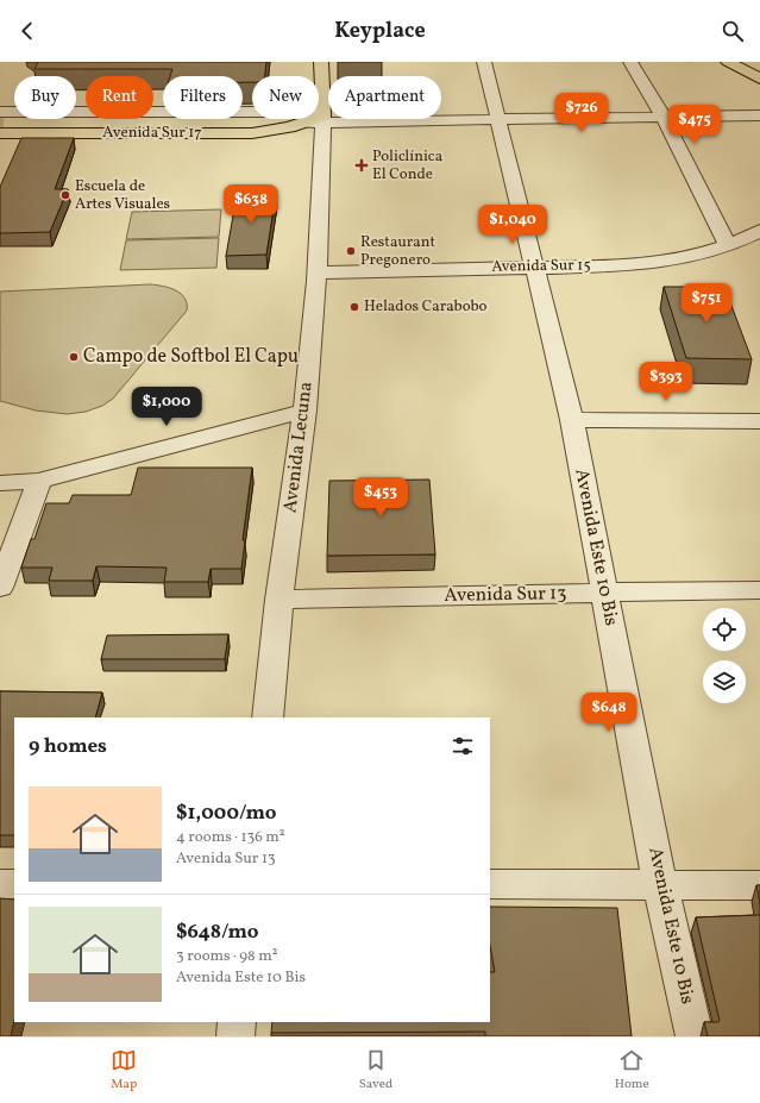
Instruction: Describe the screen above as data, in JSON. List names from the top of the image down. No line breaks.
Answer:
{"streets":{"main road":["Avenida Sur 17","Avenida Lecuna"],"street":["Avenida Sur 15","Avenida Este 10 Bis","Avenida Sur 13"]},"crossings":[["Avenida Sur 17","Avenida Lecuna"],["Avenida Sur 17","Avenida Este 10 Bis"],["Avenida Sur 15","Avenida Lecuna"],["Avenida Sur 15","Avenida Este 10 Bis"],["Avenida Lecuna","Avenida Sur 13"],["Avenida Este 10 Bis","Avenida Sur 13"]],"places":{"health":["Policlínica El Conde"],"other":["Escuela de Artes Visuales","Restaurant Pregonero","Helados Carabobo","Campo de Softbol El Capu"]},"page":{"header":"Keyplace","chip":["Buy","Rent","Filters","New","Apartment"],"price":["$726","$475","$638","$1,040","$751","$393","$1,000","$453","$648"],"heading":"9 homes","list":[{"name":"$1,000/mo","note":"4 rooms · 136 m² · Avenida Sur 13"},{"name":"$648/mo","note":"3 rooms · 98 m² · Avenida Este 10 Bis"}],"tabs":["Map","Saved","Home"]}}
